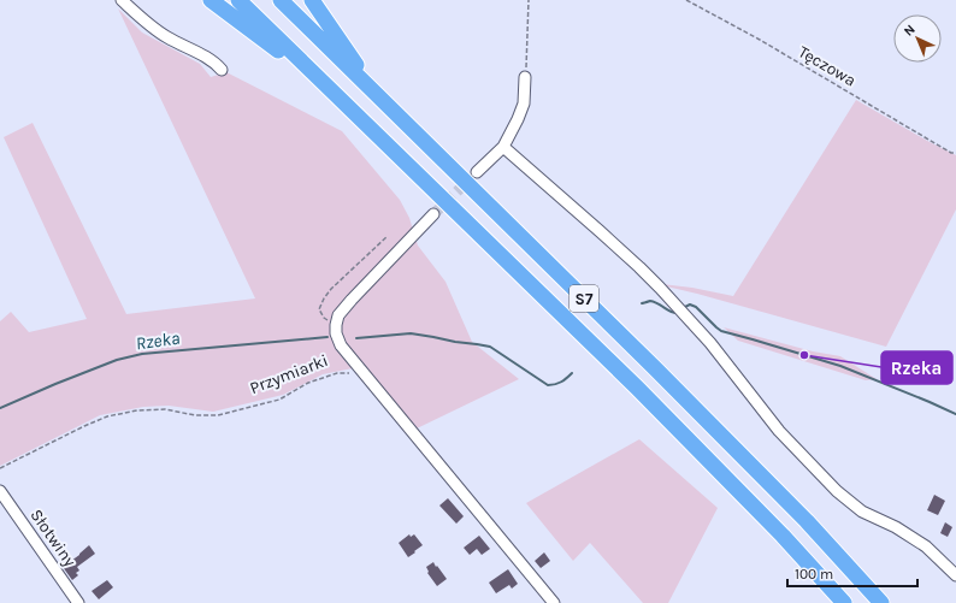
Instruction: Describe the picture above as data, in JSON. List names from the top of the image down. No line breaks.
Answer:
{"streets":{"highway":["S7"],"street":["Słotwiny"],"path":["Tęczowa","Przymiarki"]},"water":["Rzeka"],"places":["Rzeka"],"scale_bar":"100 m","north":"top left"}
